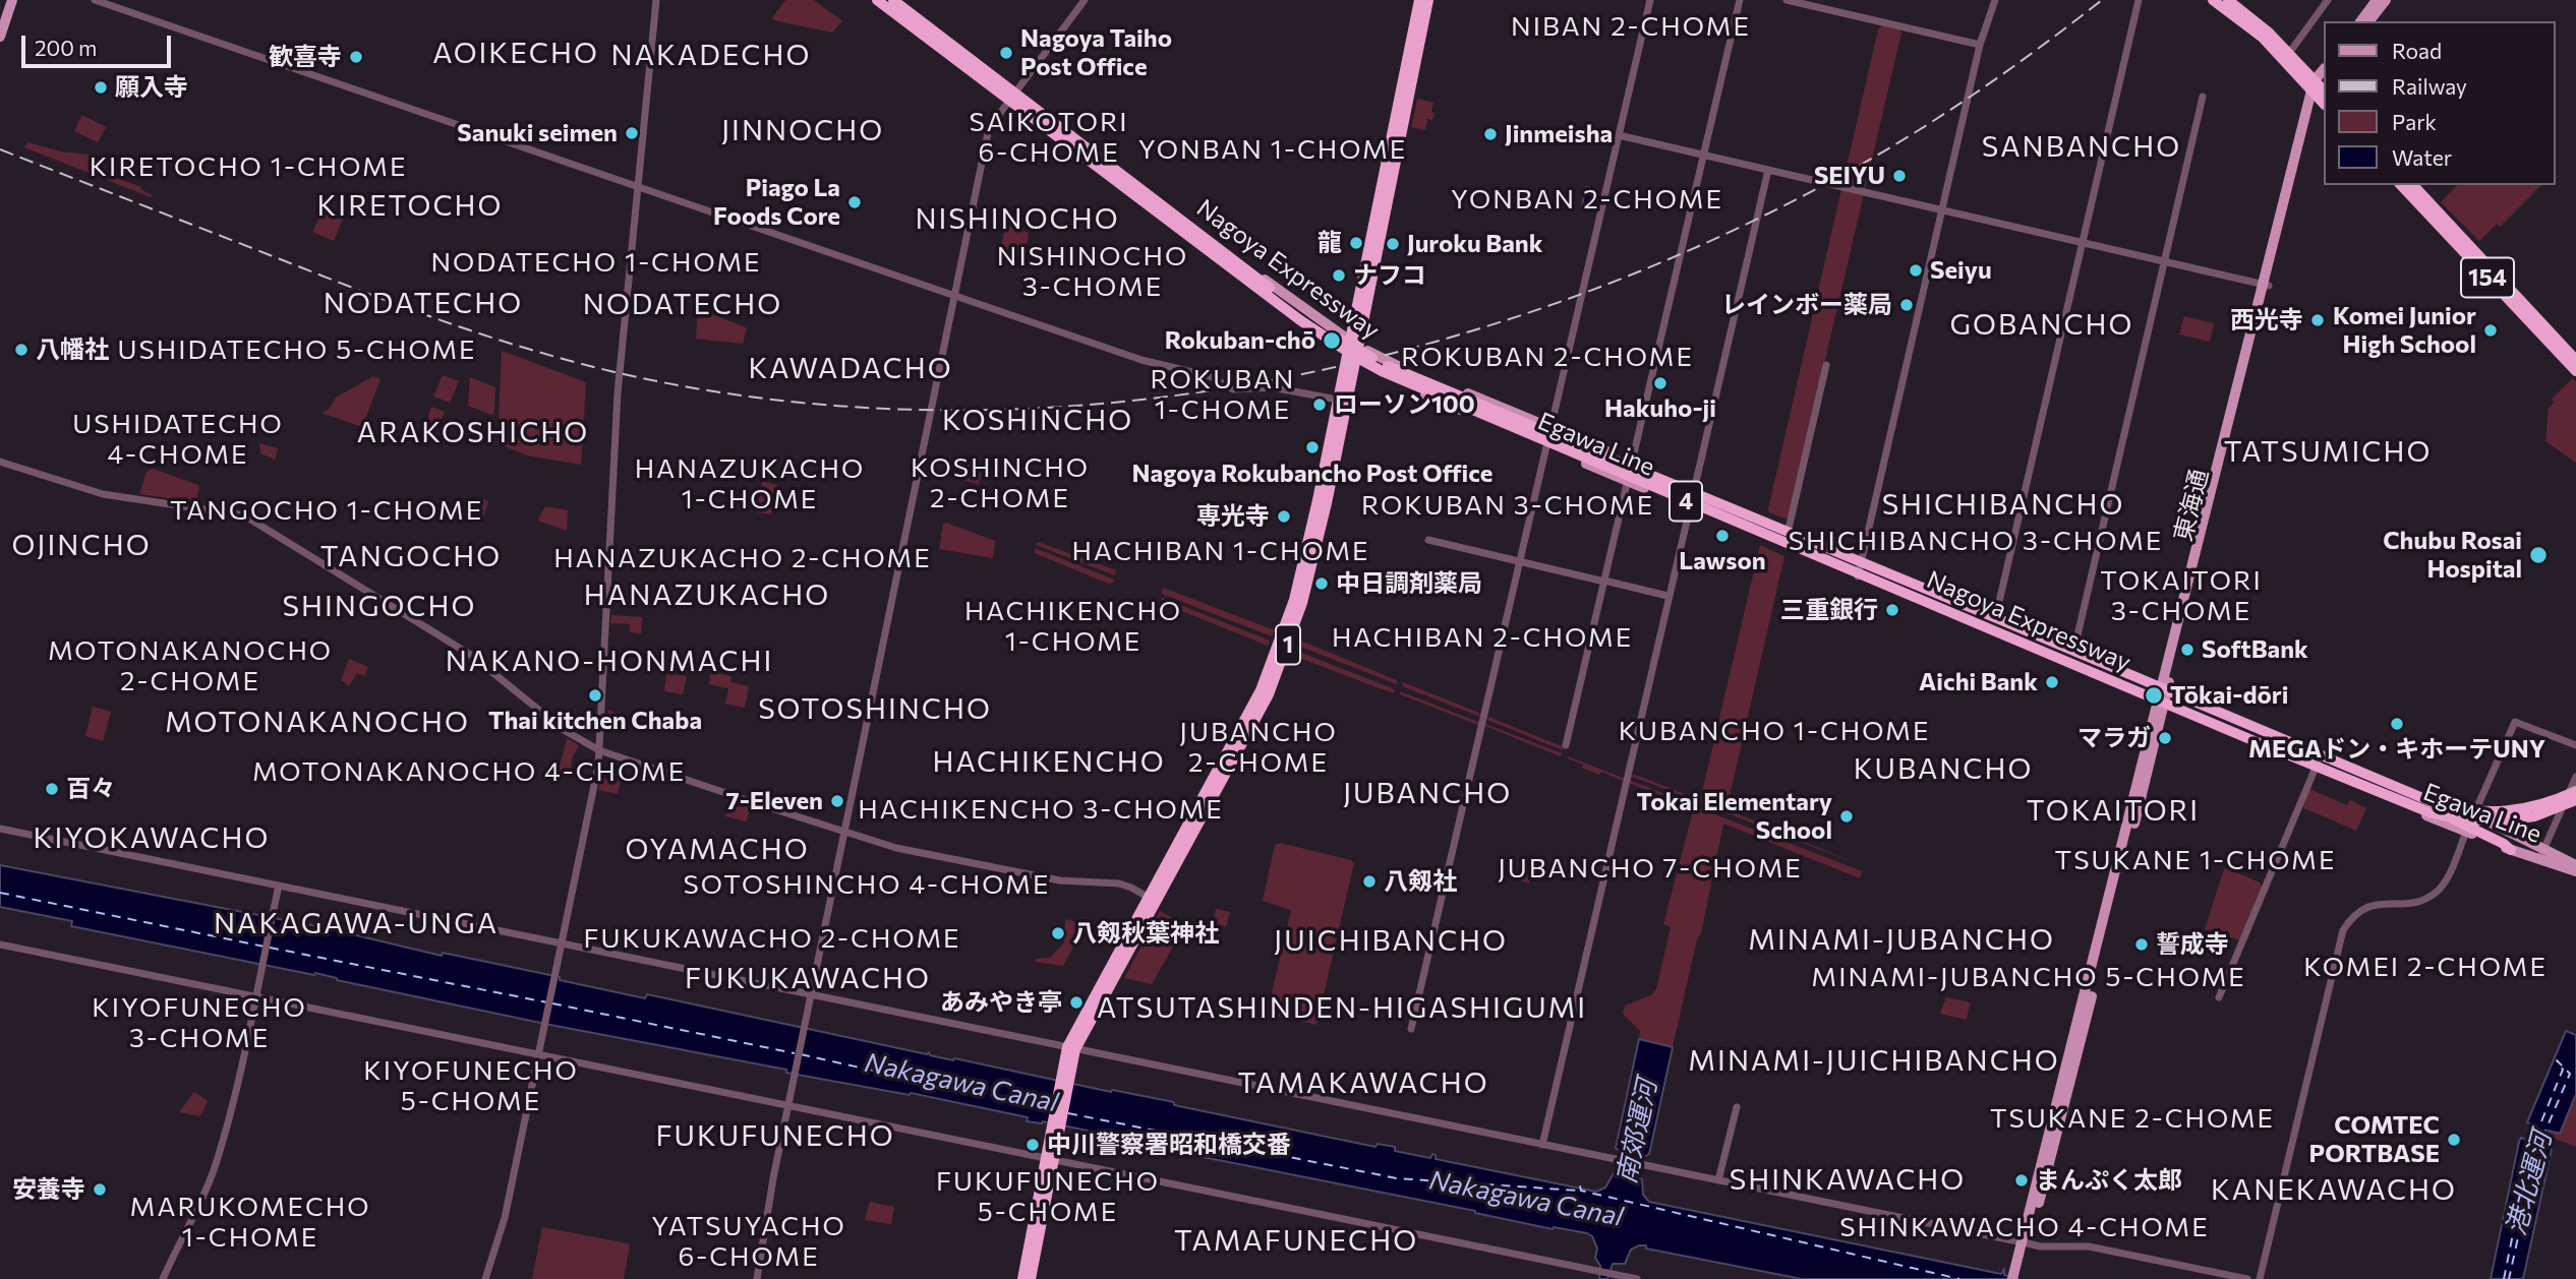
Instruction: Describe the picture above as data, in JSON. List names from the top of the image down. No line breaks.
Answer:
{"streets":{"highway":["Nagoya Expressway","154","4","1"],"main road":["Egawa Line","東海通"]},"crossings":[["Nagoya Expressway","Egawa Line"],["Nagoya Expressway","東海通"],["Egawa Line","東海通"],["Egawa Line","1"]],"districts":["NIBAN 2-CHOME","AOIKECHO","NAKADECHO","SAIKOTORI 6-CHOME","JINNOCHO","SANBANCHO","YONBAN 1-CHOME","KIRETOCHO 1-CHOME","YONBAN 2-CHOME","KIRETOCHO","NISHINOCHO","NISHINOCHO 3-CHOME","NODATECHO 1-CHOME","NODATECHO","NODATECHO","GOBANCHO","USHIDATECHO 5-CHOME","ROKUBAN 2-CHOME","KAWADACHO","ROKUBAN 1-CHOME","KOSHINCHO","USHIDATECHO 4-CHOME","ARAKOSHICHO","TATSUMICHO","KOSHINCHO 2-CHOME","HANAZUKACHO 1-CHOME","ROKUBAN 3-CHOME","SHICHIBANCHO","TANGOCHO 1-CHOME","SHICHIBANCHO 3-CHOME","OJINCHO","HACHIBAN 1-CHOME","TANGOCHO","HANAZUKACHO 2-CHOME","TOKAITORI 3-CHOME","HANAZUKACHO","SHINGOCHO","HACHIKENCHO 1-CHOME","HACHIBAN 2-CHOME","MOTONAKANOCHO 2-CHOME","NAKANO-HONMACHI","SOTOSHINCHO","MOTONAKANOCHO","KUBANCHO 1-CHOME","JUBANCHO 2-CHOME","HACHIKENCHO","KUBANCHO","MOTONAKANOCHO 4-CHOME","JUBANCHO","HACHIKENCHO 3-CHOME","TOKAITORI","KIYOKAWACHO","OYAMACHO","TSUKANE 1-CHOME","JUBANCHO 7-CHOME","SOTOSHINCHO 4-CHOME","NAKAGAWA-UNGA","FUKUKAWACHO 2-CHOME","MINAMI-JUBANCHO","JUICHIBANCHO","KOMEI 2-CHOME","MINAMI-JUBANCHO 5-CHOME","FUKUKAWACHO","KIYOFUNECHO 3-CHOME","ATSUTASHINDEN-HIGASHIGUMI","MINAMI-JUICHIBANCHO","KIYOFUNECHO 5-CHOME","TAMAKAWACHO","TSUKANE 2-CHOME","FUKUFUNECHO","SHINKAWACHO","FUKUFUNECHO 5-CHOME","KANEKAWACHO","MARUKOMECHO 1-CHOME","YATSUYACHO 6-CHOME","SHINKAWACHO 4-CHOME","TAMAFUNECHO"],"water":["Nakagawa Canal","南郊運河","港北運河"],"places":["Nagoya Taiho Post Office","歓喜寺","願入寺","Sanuki seimen","Jinmeisha","SEIYU","Piago La Foods Core","龍","Juroku Bank","Seiyu","ナフコ","レインボー薬局","西光寺","Komei Junior High School","Rokuban-chō","八幡社","Hakuho-ji","ローソン100","Nagoya Rokubancho Post Office","専光寺","Lawson","Chubu Rosai Hospital","中日調剤薬局","三重銀行","SoftBank","Aichi Bank","Thai kitchen Chaba","Tōkai-dōri","MEGAドン・キホーテUNY","マラガ","百々","7-Eleven","Tokai Elementary School","八剱社","八剱秋葉神社","誓成寺","あみやき亭","COMTEC PORTBASE","中川警察署昭和橋交番","まんぷく太郎","安養寺"],"legend":["Road","Railway","Park","Water"],"scale_bar":"200 m"}
